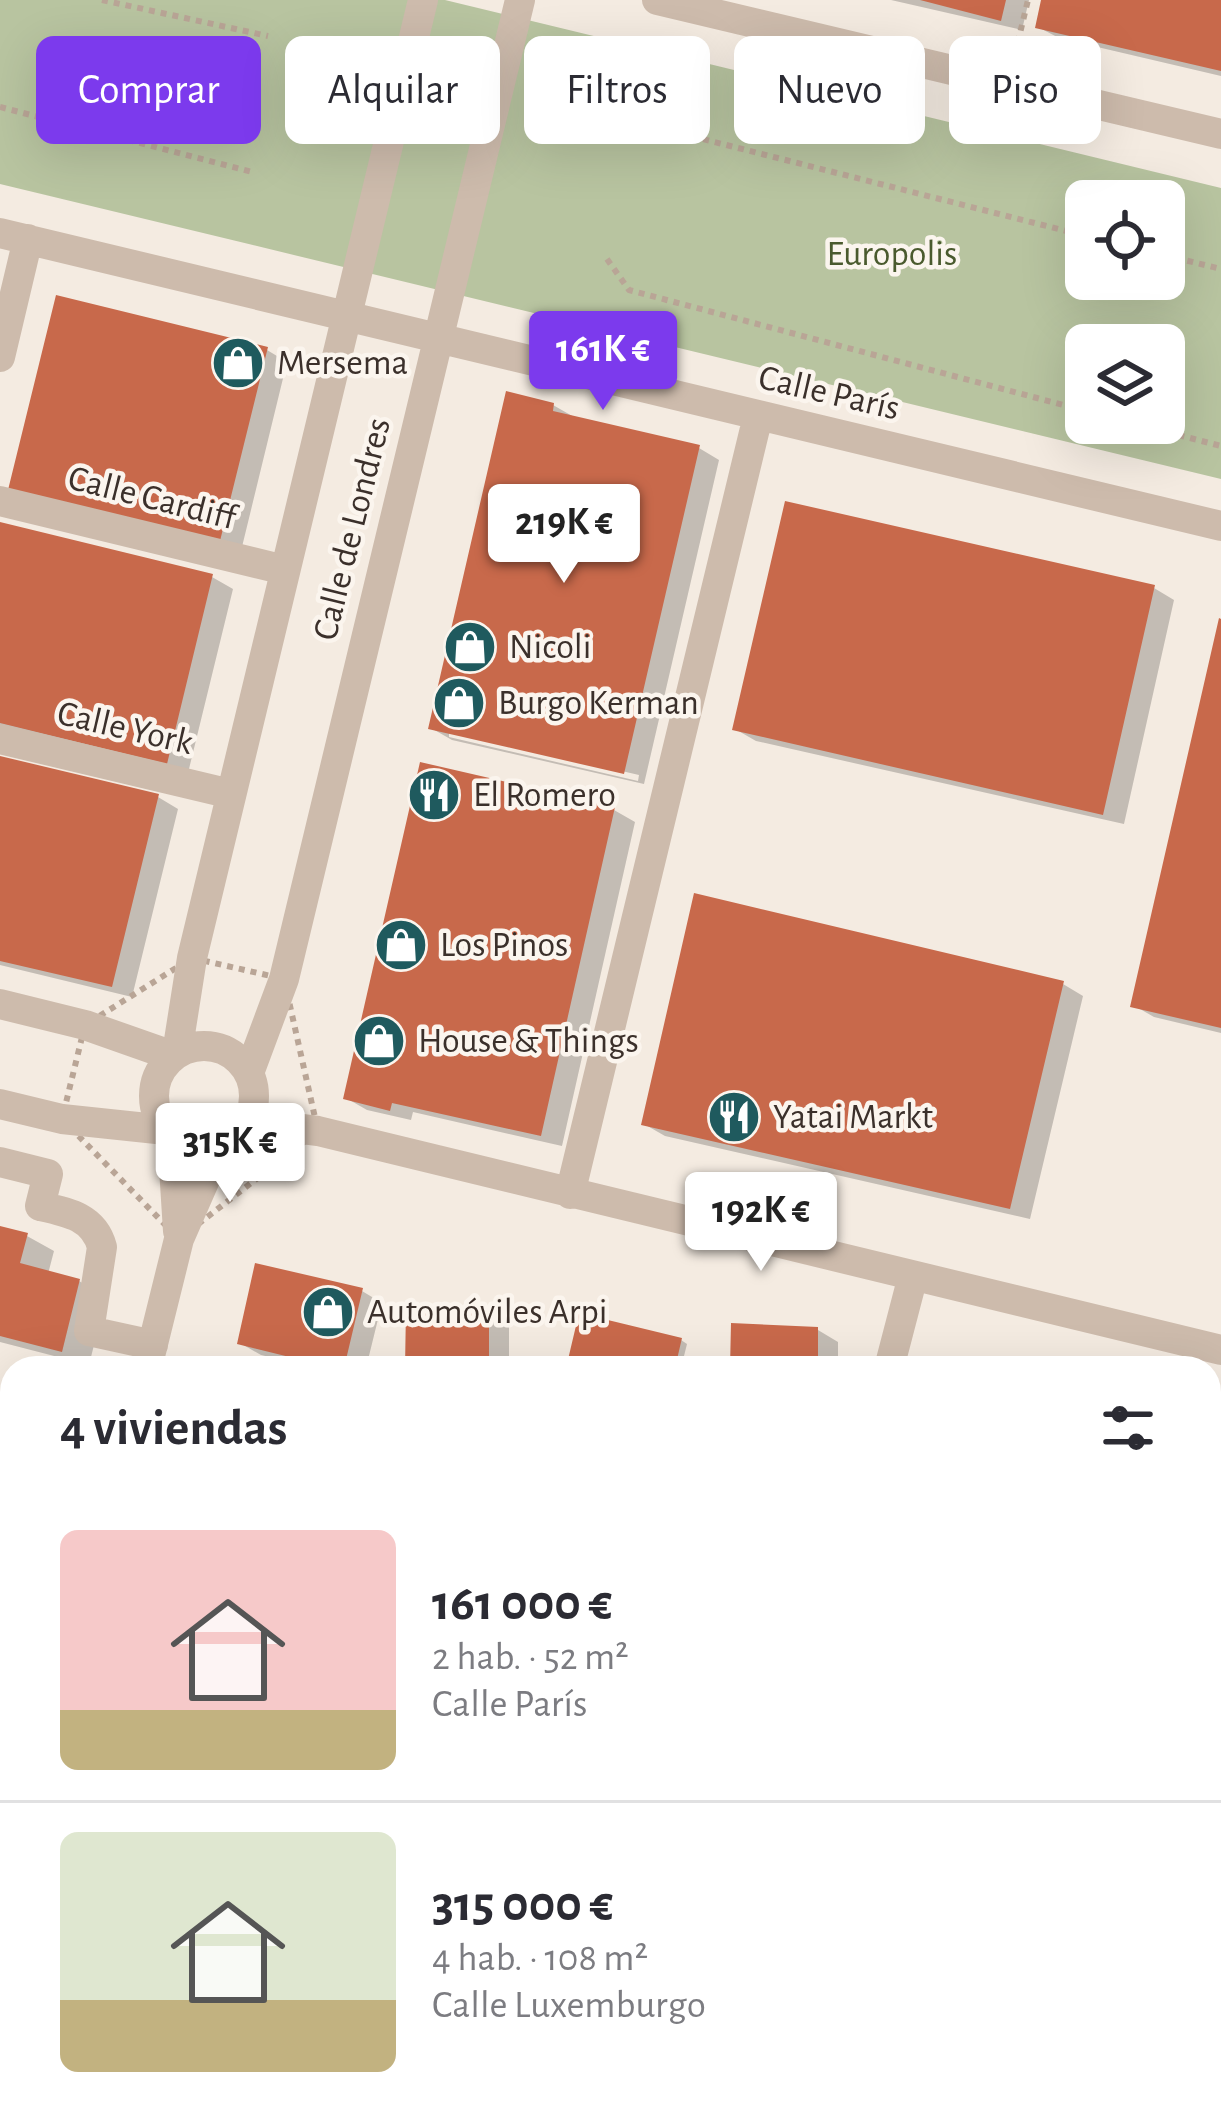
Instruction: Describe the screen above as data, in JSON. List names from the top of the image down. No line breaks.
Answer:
{"streets":{"street":["Calle París","Calle Cardiff","Calle de Londres","Calle York"]},"crossings":[["Calle París","Calle de Londres"],["Calle Cardiff","Calle de Londres"],["Calle de Londres","Calle York"]],"parks":["Europolis"],"places":{"shop":["Mersema","Nicoli","Burgo Kerman","Los Pinos","House & Things","Automóviles Arpi"],"restaurant":["El Romero","Yatai Markt"]},"page":{"chip":["Comprar","Alquilar","Filtros","Nuevo","Piso"],"price":["161K €","219K €","315K €","192K €"],"heading":"4 viviendas","list":[{"name":"161 000 €","note":"2 hab. · 52 m² · Calle París"},{"name":"315 000 €","note":"4 hab. · 108 m² · Calle Luxemburgo"}]}}
